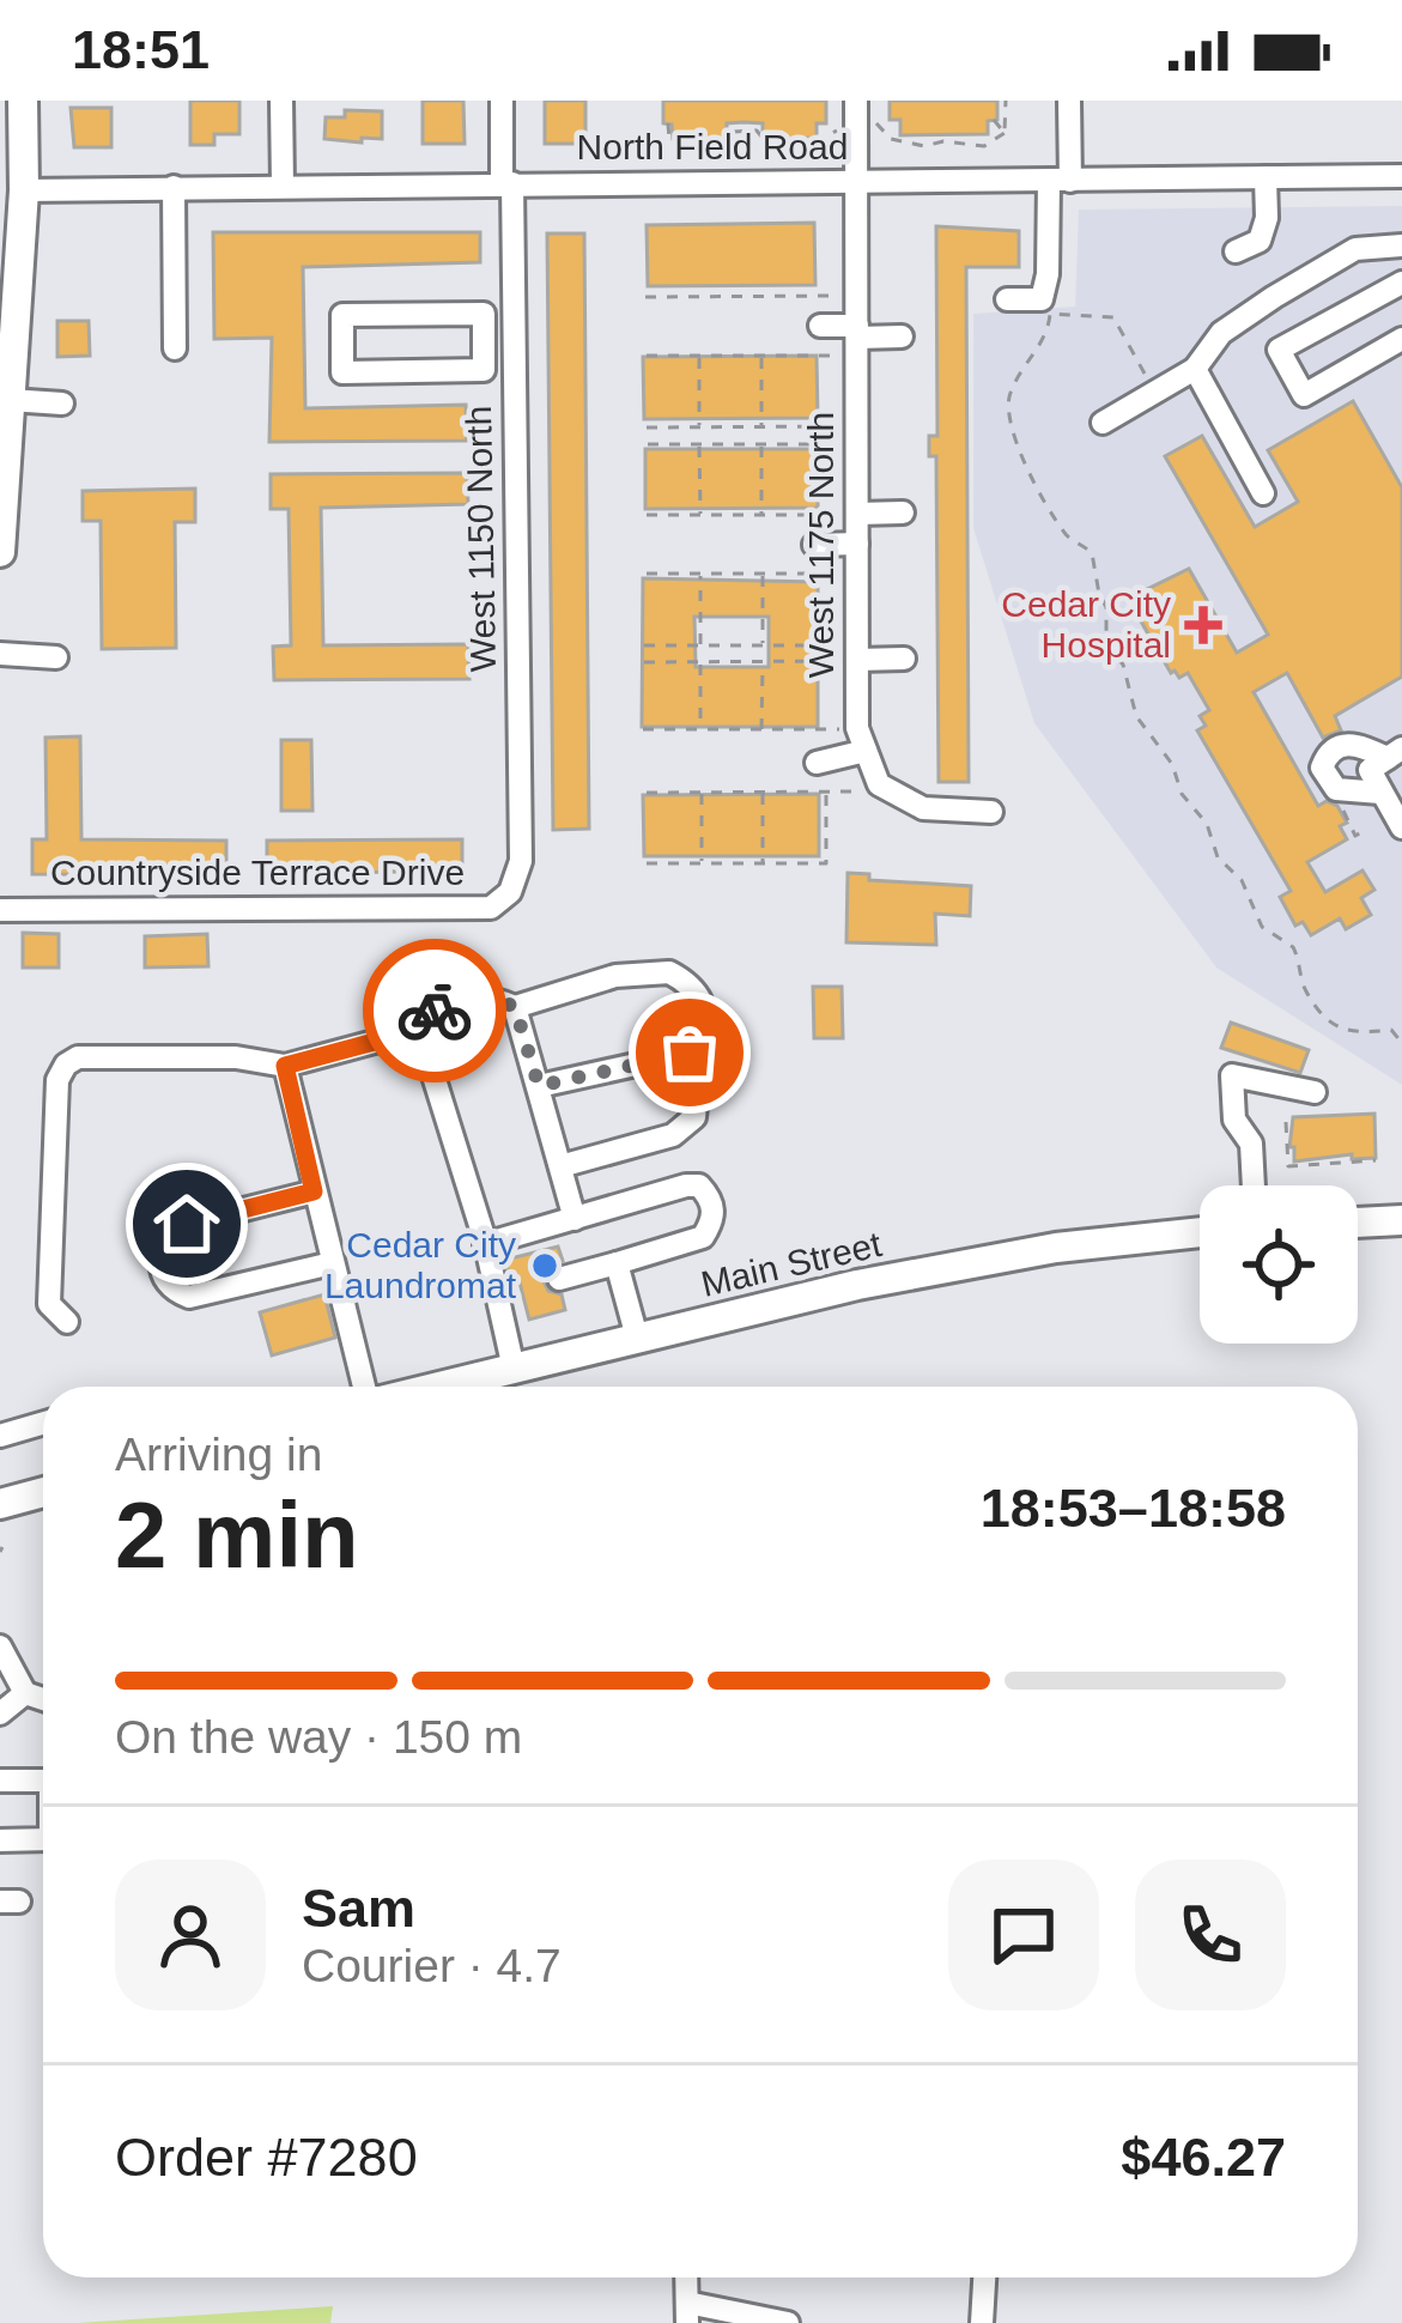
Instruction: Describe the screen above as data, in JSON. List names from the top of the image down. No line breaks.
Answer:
{"streets":{"main road":["Main Street"],"street":["North Field Road","West 1150 North","West 1175 North","Countryside Terrace Drive"]},"crossings":[["North Field Road","West 1150 North"],["North Field Road","West 1175 North"],["West 1150 North","Countryside Terrace Drive"]],"places":{"health":["Cedar City Hospital"],"other":["Cedar City Laundromat"]},"page":{"status":"18:51","heading":["2 min","Arriving in","18:53–18:58"],"panel":["Sam","Courier · 4.7","Order #7280","$46.27"],"bar":"On the way · 150 m"}}
